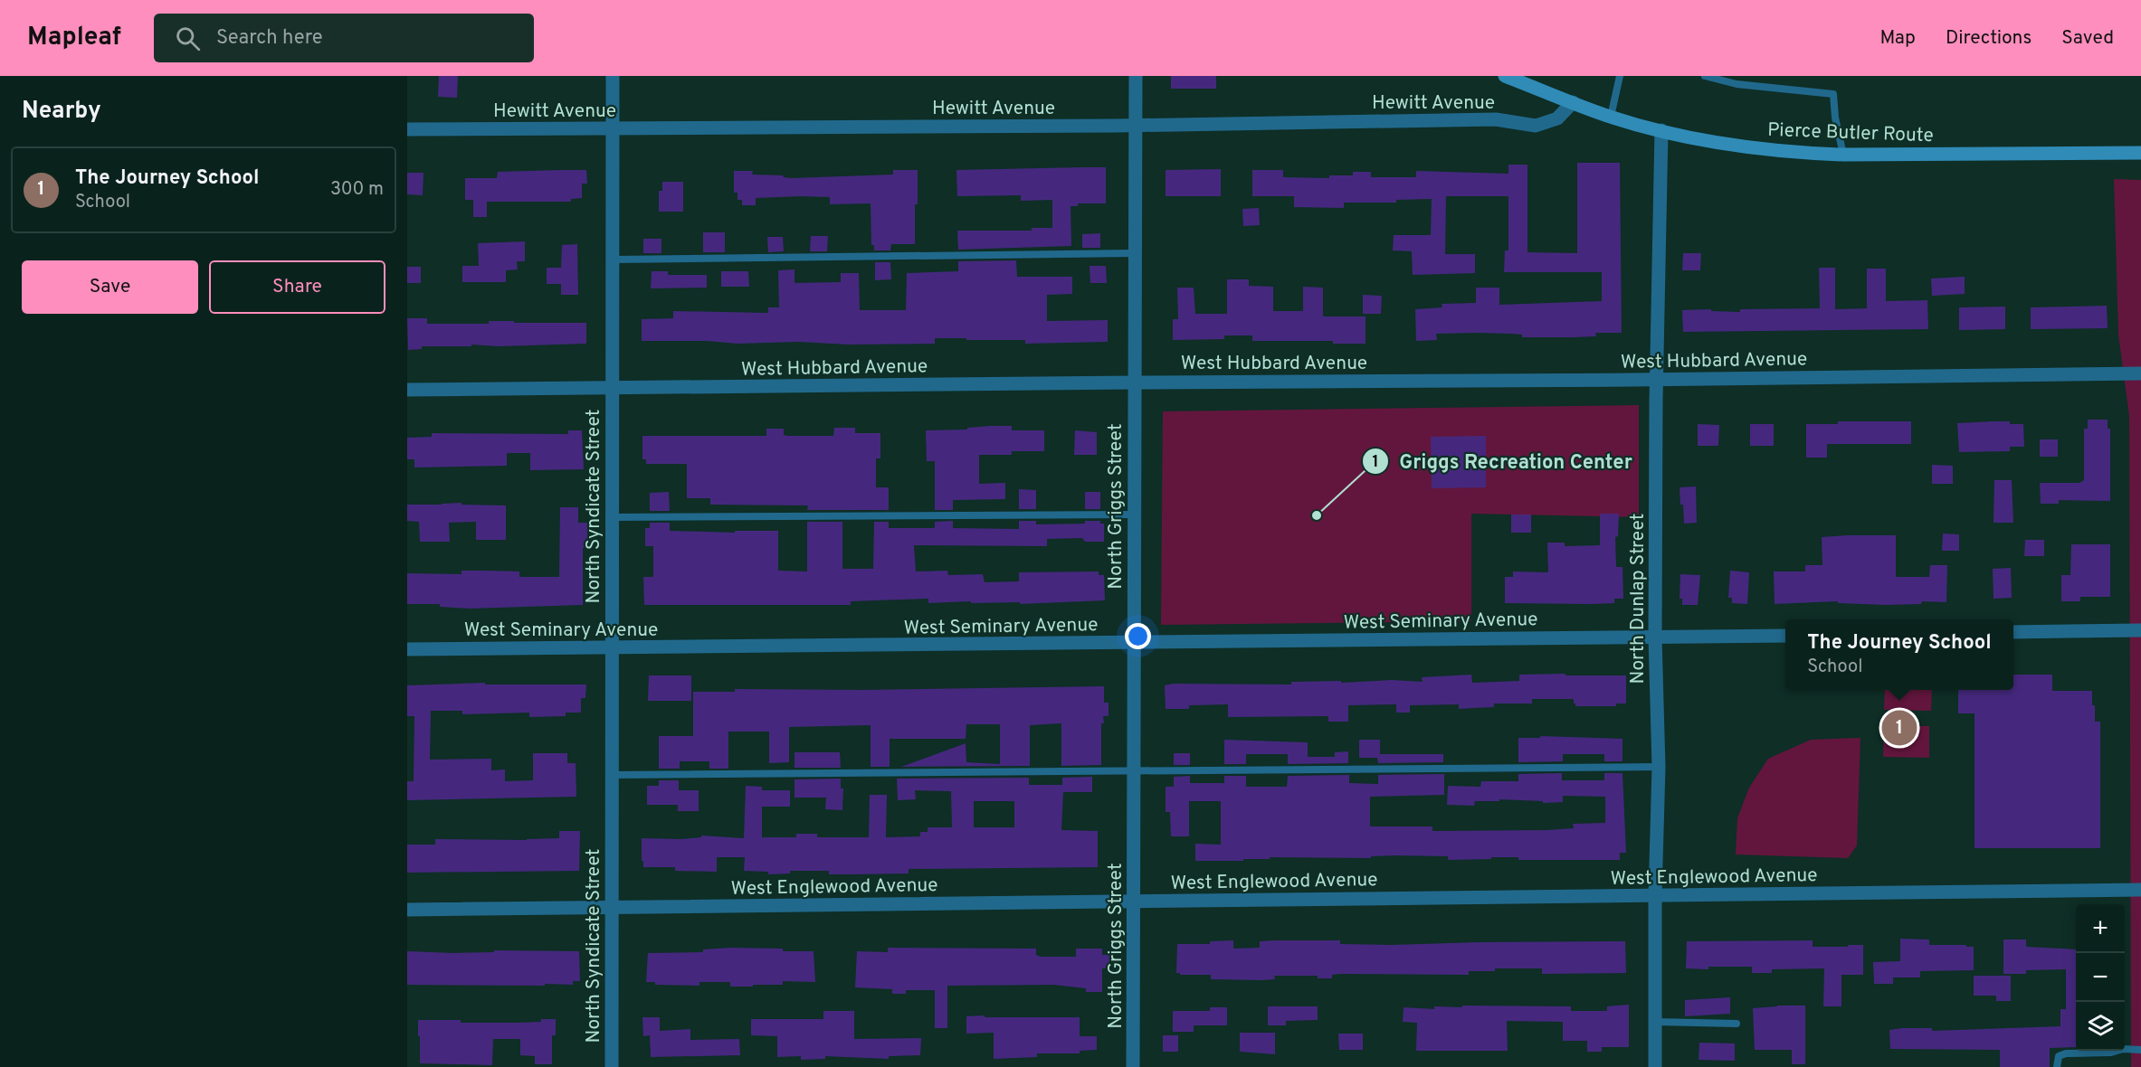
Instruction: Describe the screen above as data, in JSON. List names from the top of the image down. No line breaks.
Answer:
{"streets":{"main road":["Pierce Butler Route"],"street":["Hewitt Avenue","West Hubbard Avenue","North Syndicate Street","North Griggs Street","North Dunlap Street","West Seminary Avenue","West Englewood Avenue"]},"crossings":[["Hewitt Avenue","Pierce Butler Route"],["Hewitt Avenue","North Syndicate Street"],["Hewitt Avenue","North Griggs Street"],["Pierce Butler Route","North Dunlap Street"],["West Hubbard Avenue","North Syndicate Street"],["West Hubbard Avenue","North Griggs Street"],["West Hubbard Avenue","North Dunlap Street"],["North Syndicate Street","West Seminary Avenue"],["North Syndicate Street","West Englewood Avenue"],["North Griggs Street","West Seminary Avenue"],["North Griggs Street","West Englewood Avenue"],["North Dunlap Street","West Seminary Avenue"],["North Dunlap Street","West Englewood Avenue"]],"places":["Griggs Recreation Center"],"page":{"header":"Mapleaf","search":"Search here","nav":["Map","Directions","Saved"],"heading":"Nearby","list":[{"mark":"1","name":"The Journey School","note":"School","value":"300 m"}],"buttons":["Save","Share"],"popup":["The Journey School","School"],"pins":"1","map_buttons":["+","−"]}}
